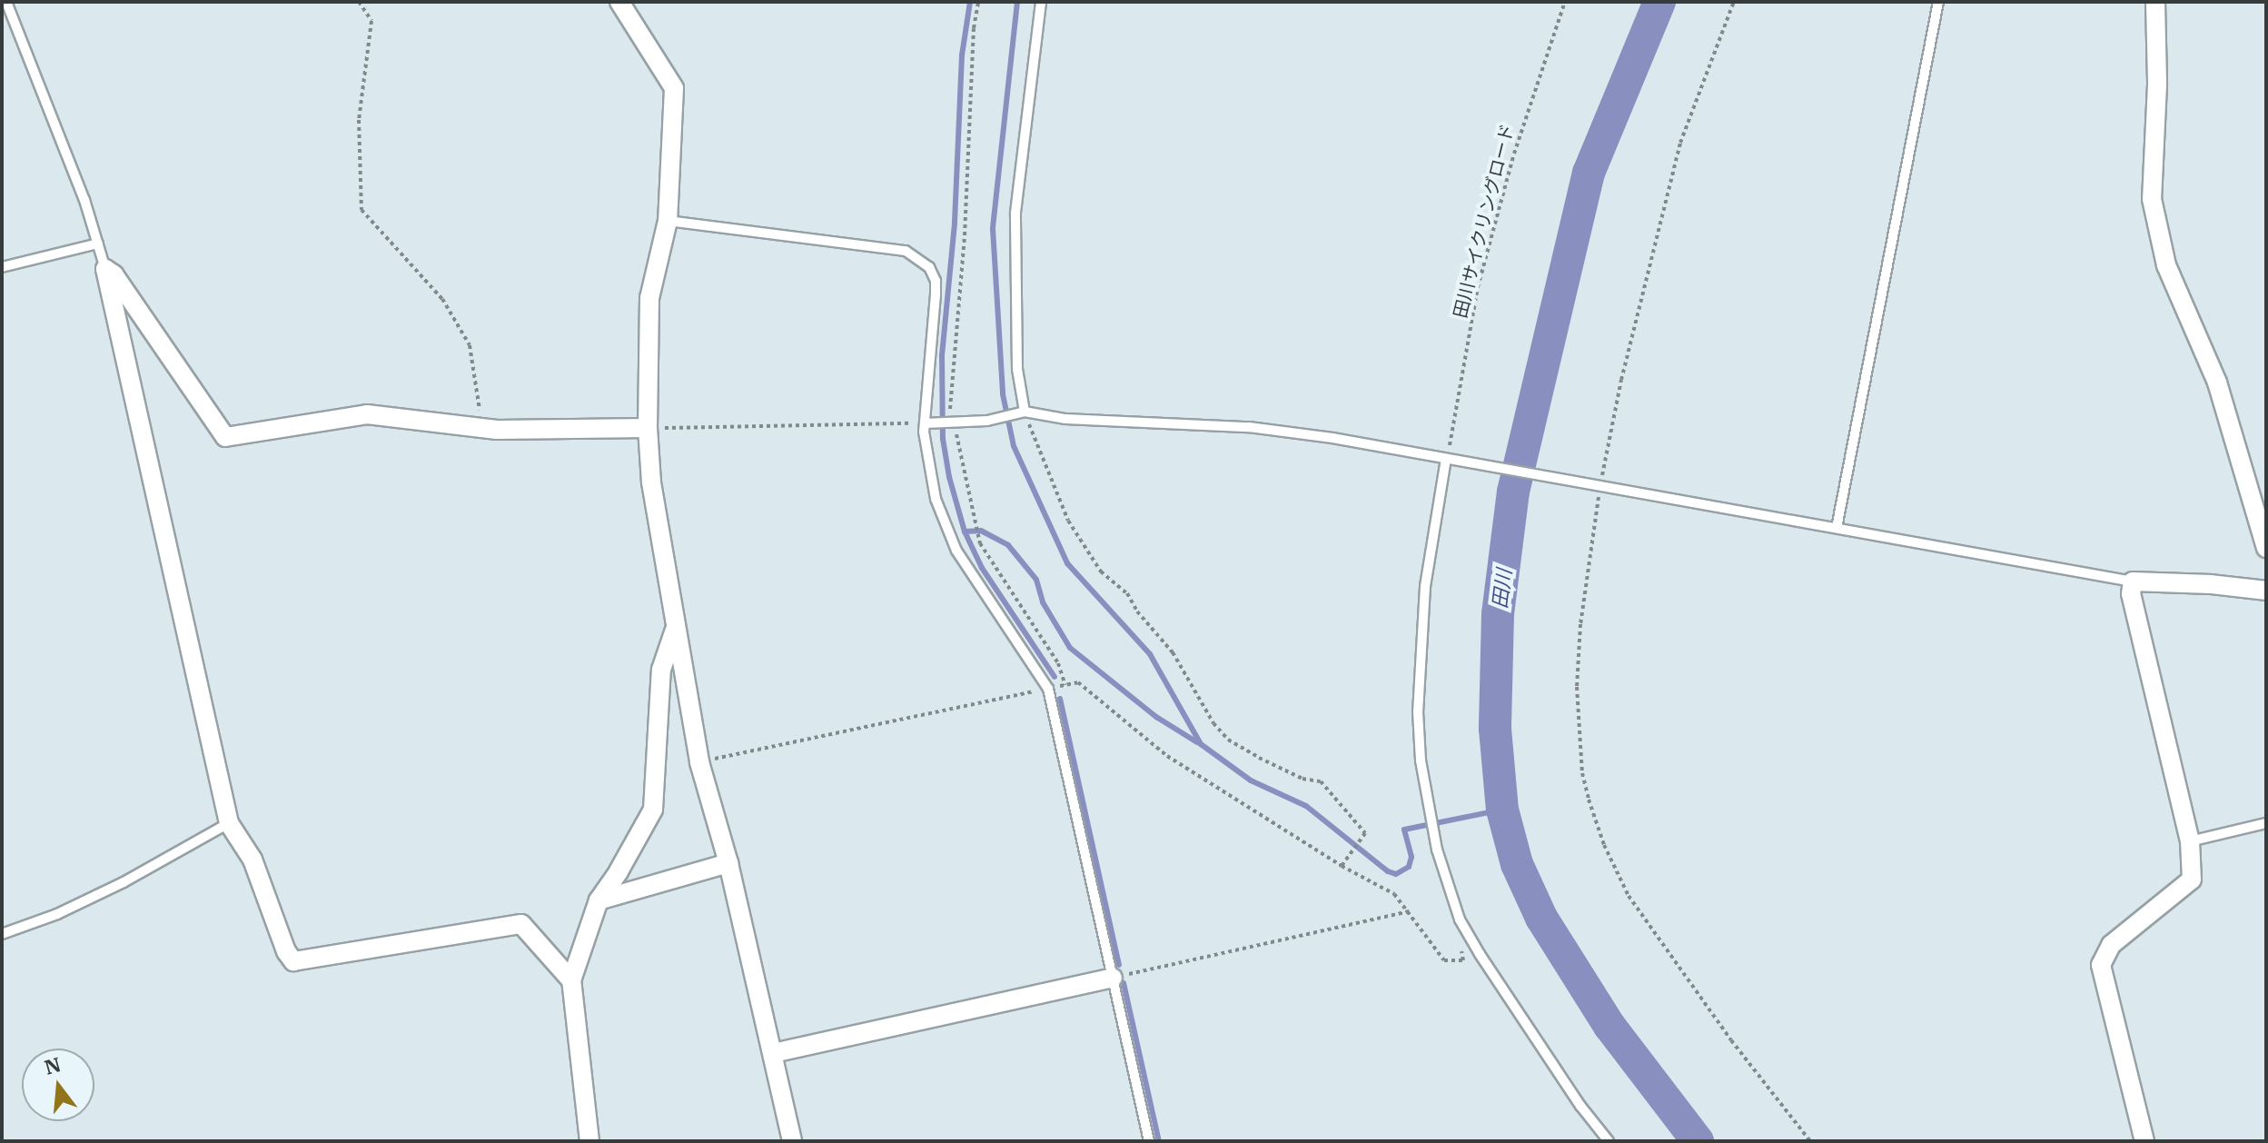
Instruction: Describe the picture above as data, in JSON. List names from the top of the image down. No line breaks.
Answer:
{"streets":{"path":["田川サイクリングロード"]},"water":["田川"],"north":"top"}
